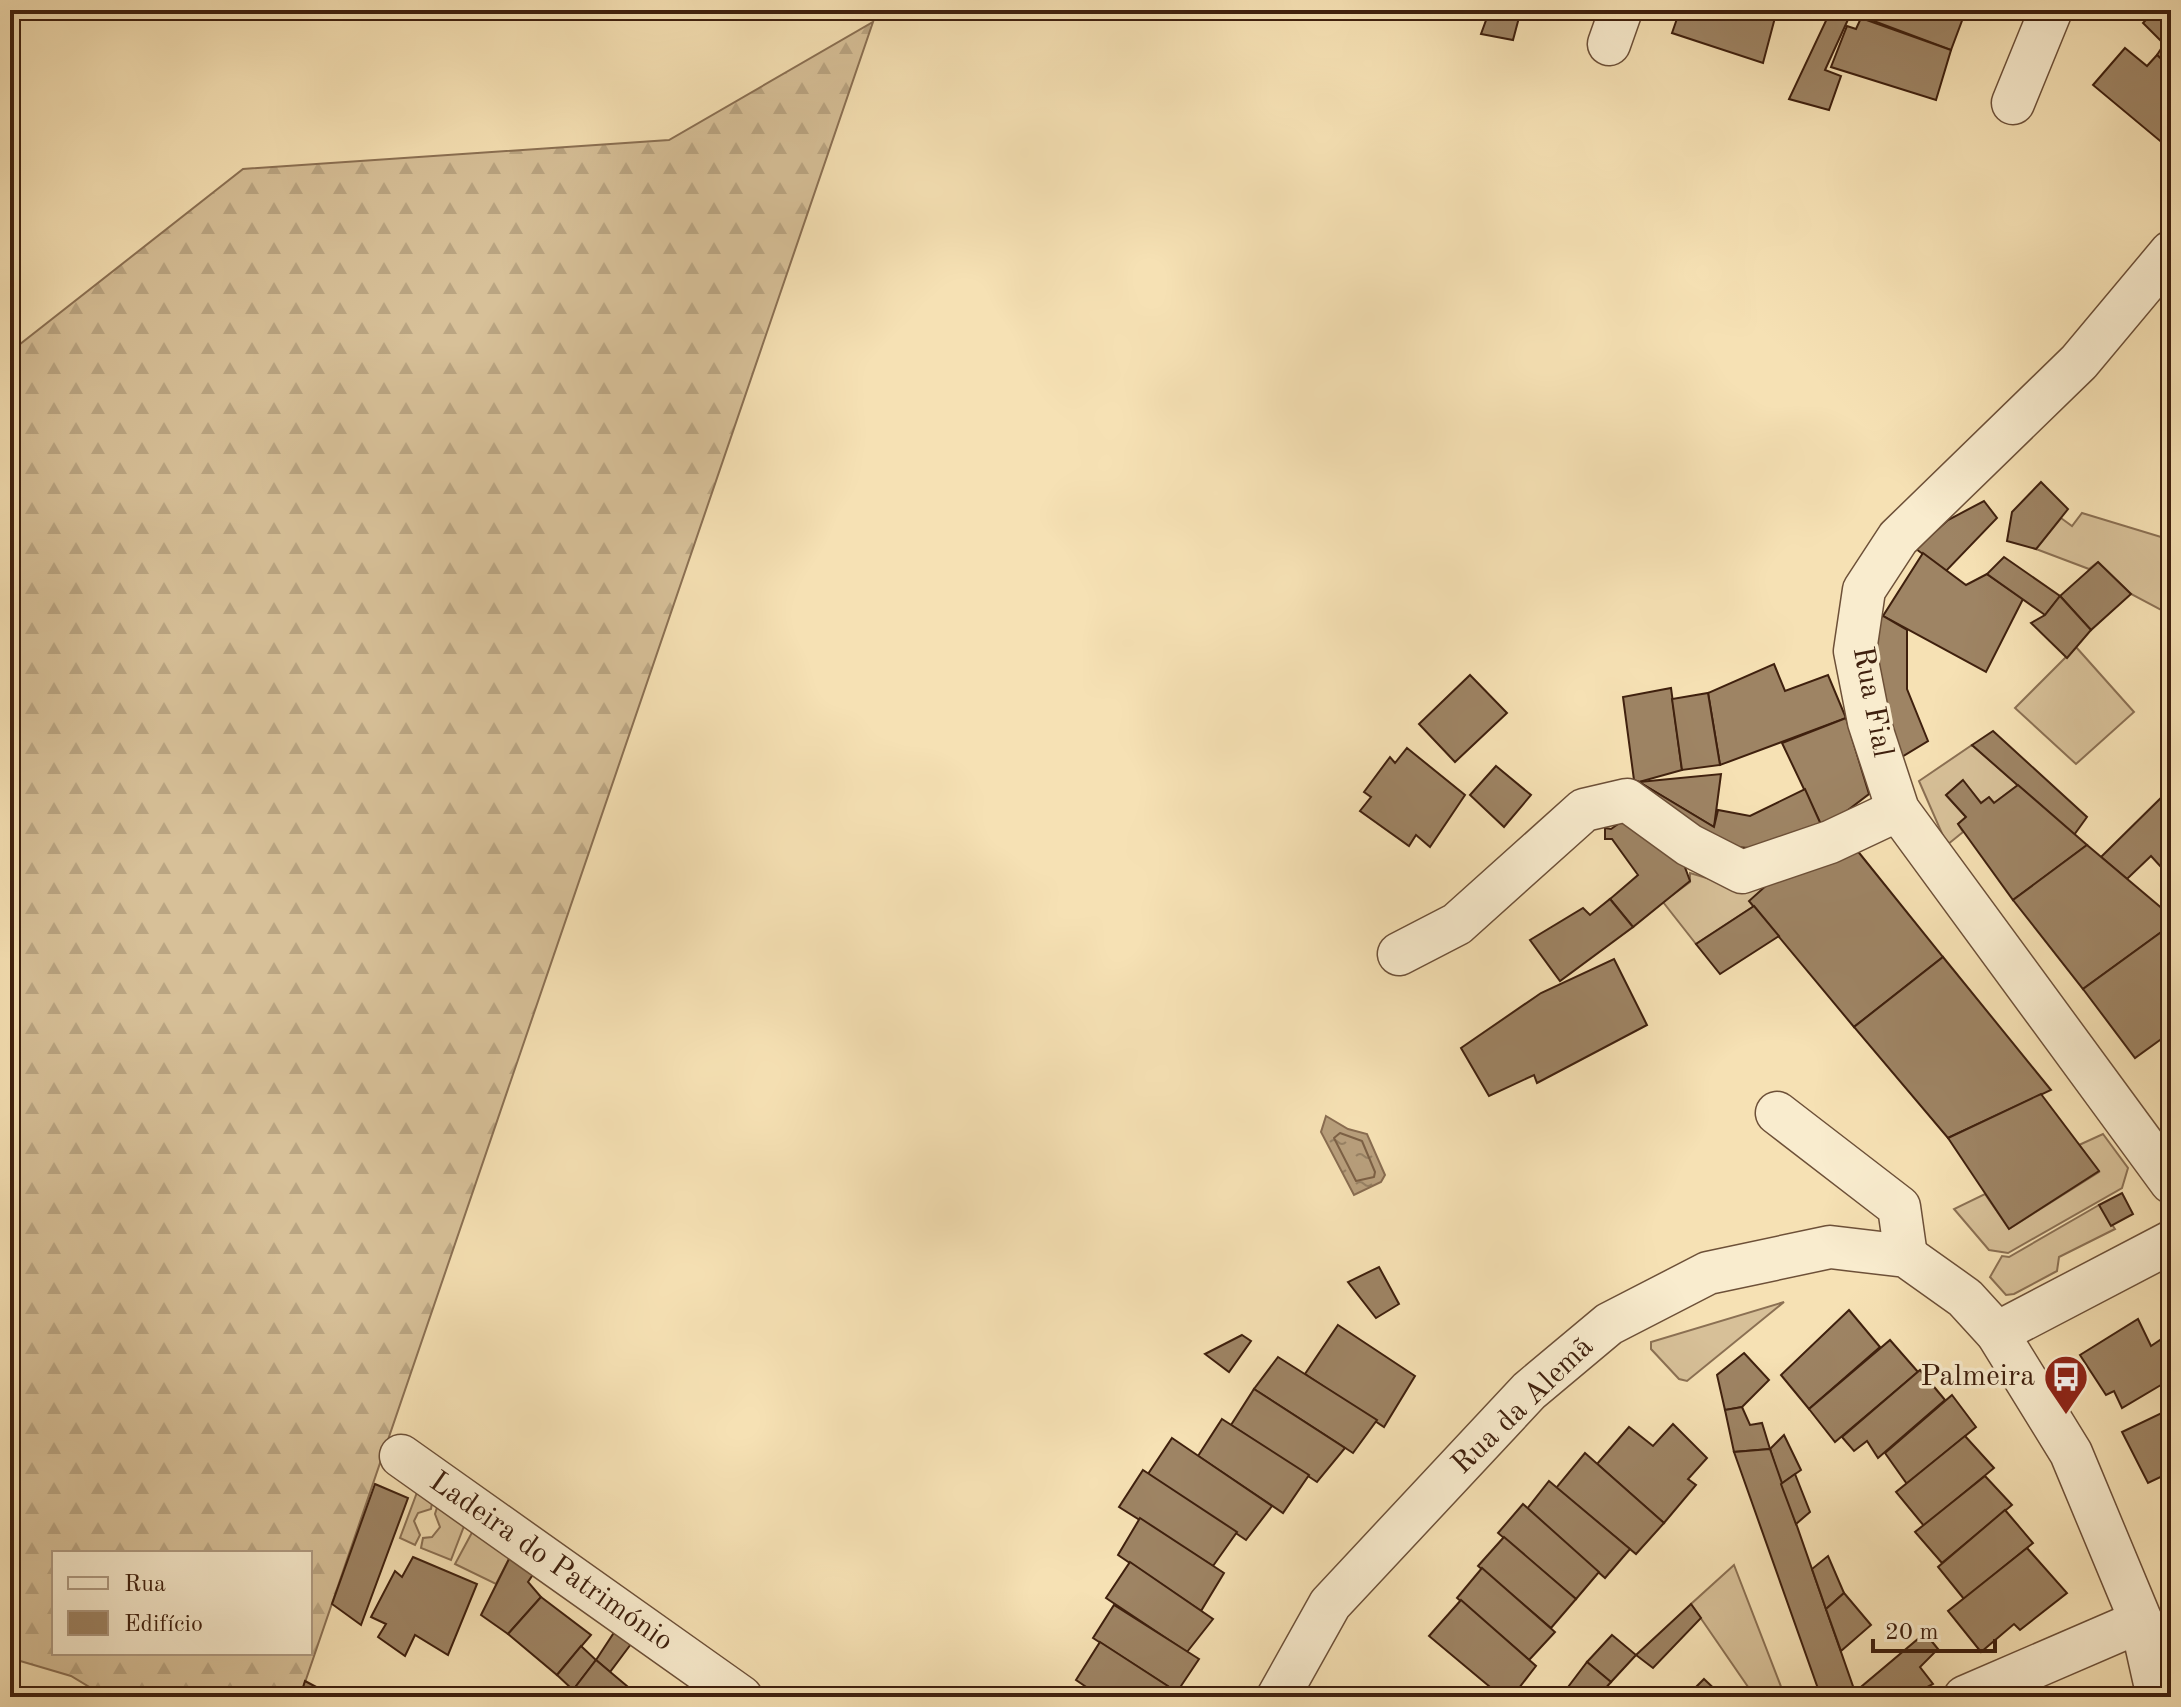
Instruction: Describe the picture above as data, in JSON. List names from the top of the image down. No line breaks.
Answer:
{"streets":{"street":["Rua Fial","Rua da Alemã","Ladeira do Património"]},"places":{"bus stop":["Palmeira"]},"legend":["Rua","Edifício"],"scale_bar":"20 m"}
